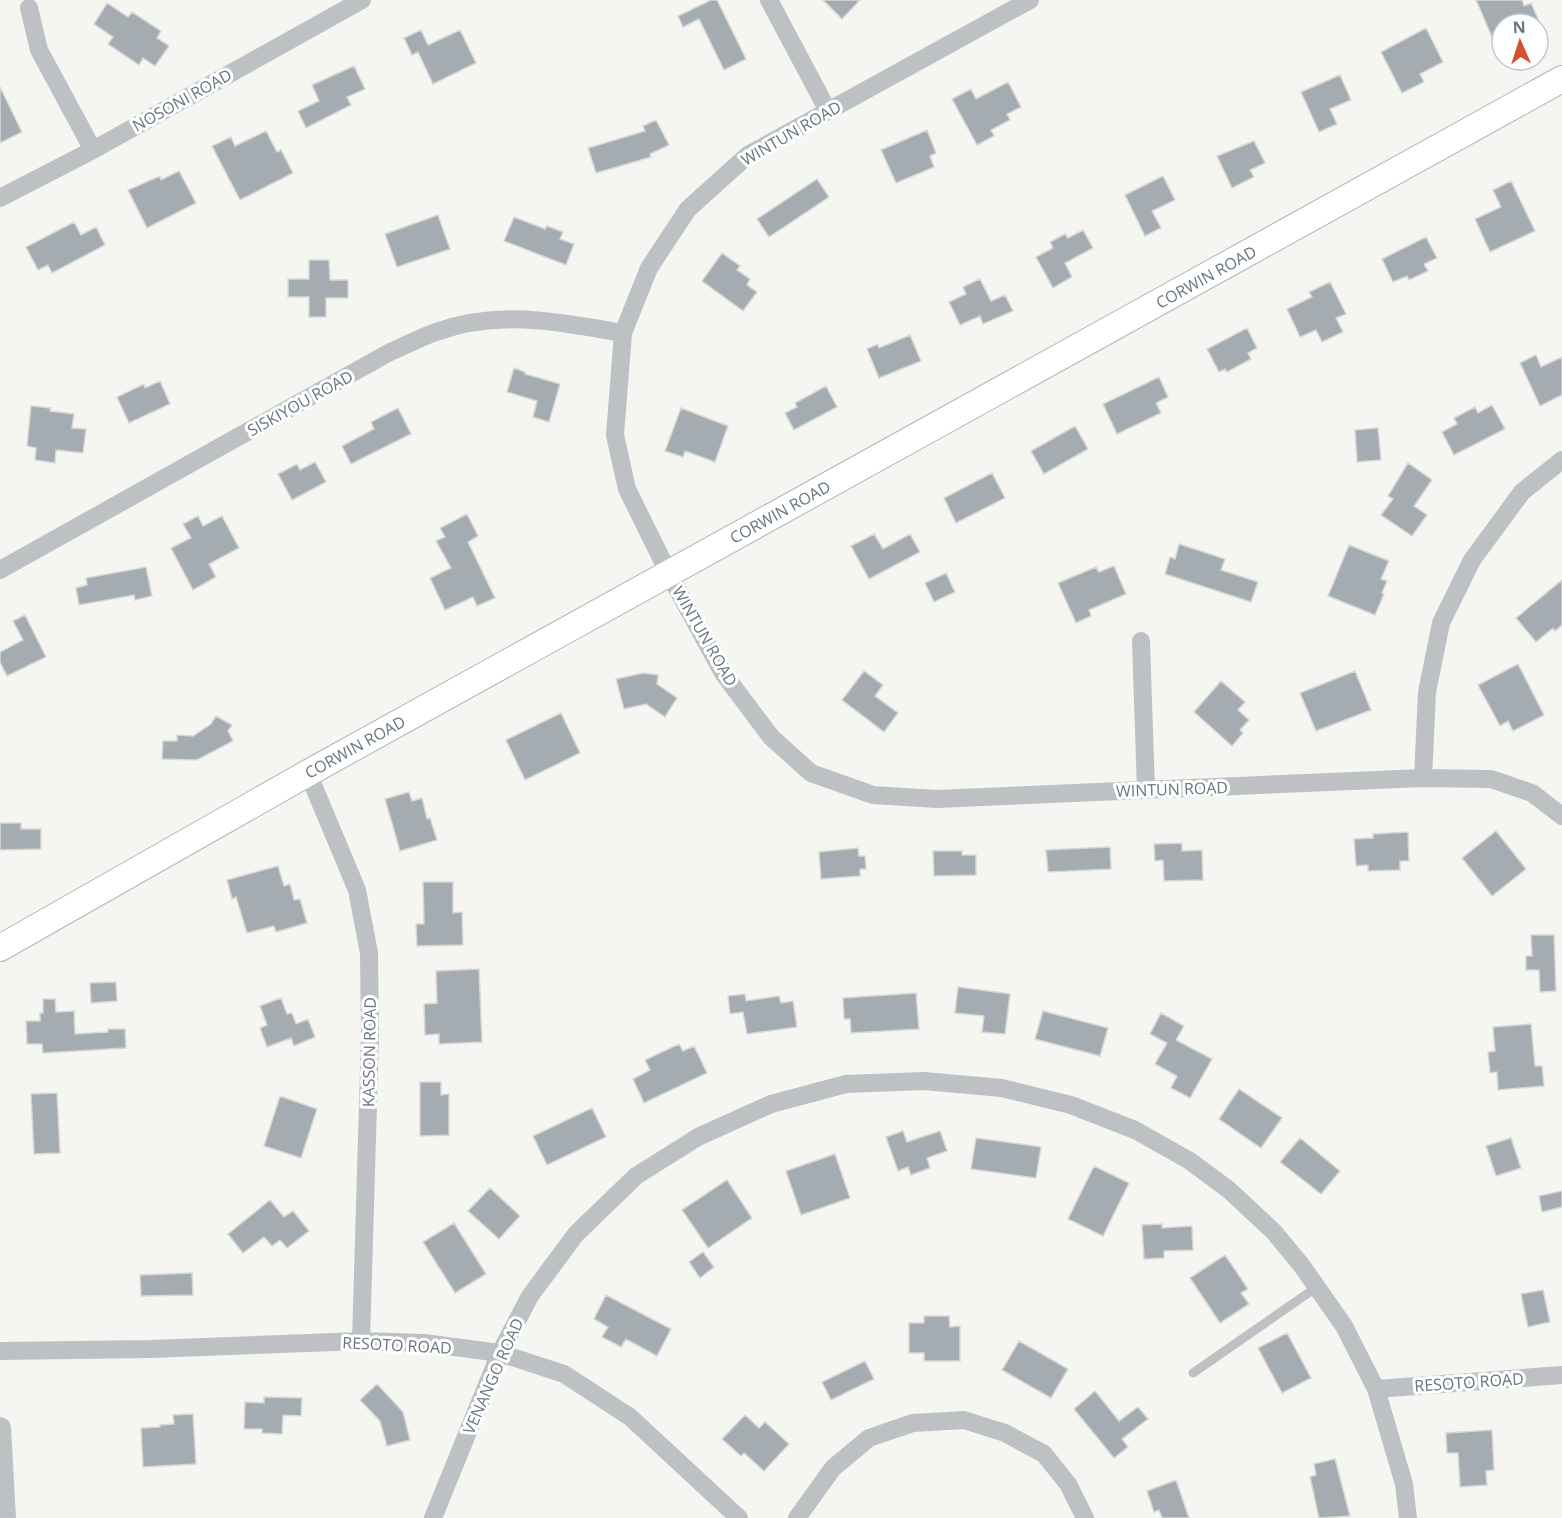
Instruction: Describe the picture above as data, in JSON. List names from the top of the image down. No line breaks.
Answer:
{"streets":{"main road":["CORWIN ROAD"],"street":["NOSONI ROAD","WINTUN ROAD","SISKIYOU ROAD","KASSON ROAD","RESOTO ROAD","VENANGO ROAD"]},"crossings":[["WINTUN ROAD","CORWIN ROAD"],["WINTUN ROAD","SISKIYOU ROAD"],["CORWIN ROAD","KASSON ROAD"],["KASSON ROAD","RESOTO ROAD"],["RESOTO ROAD","VENANGO ROAD"]],"north":"top"}
